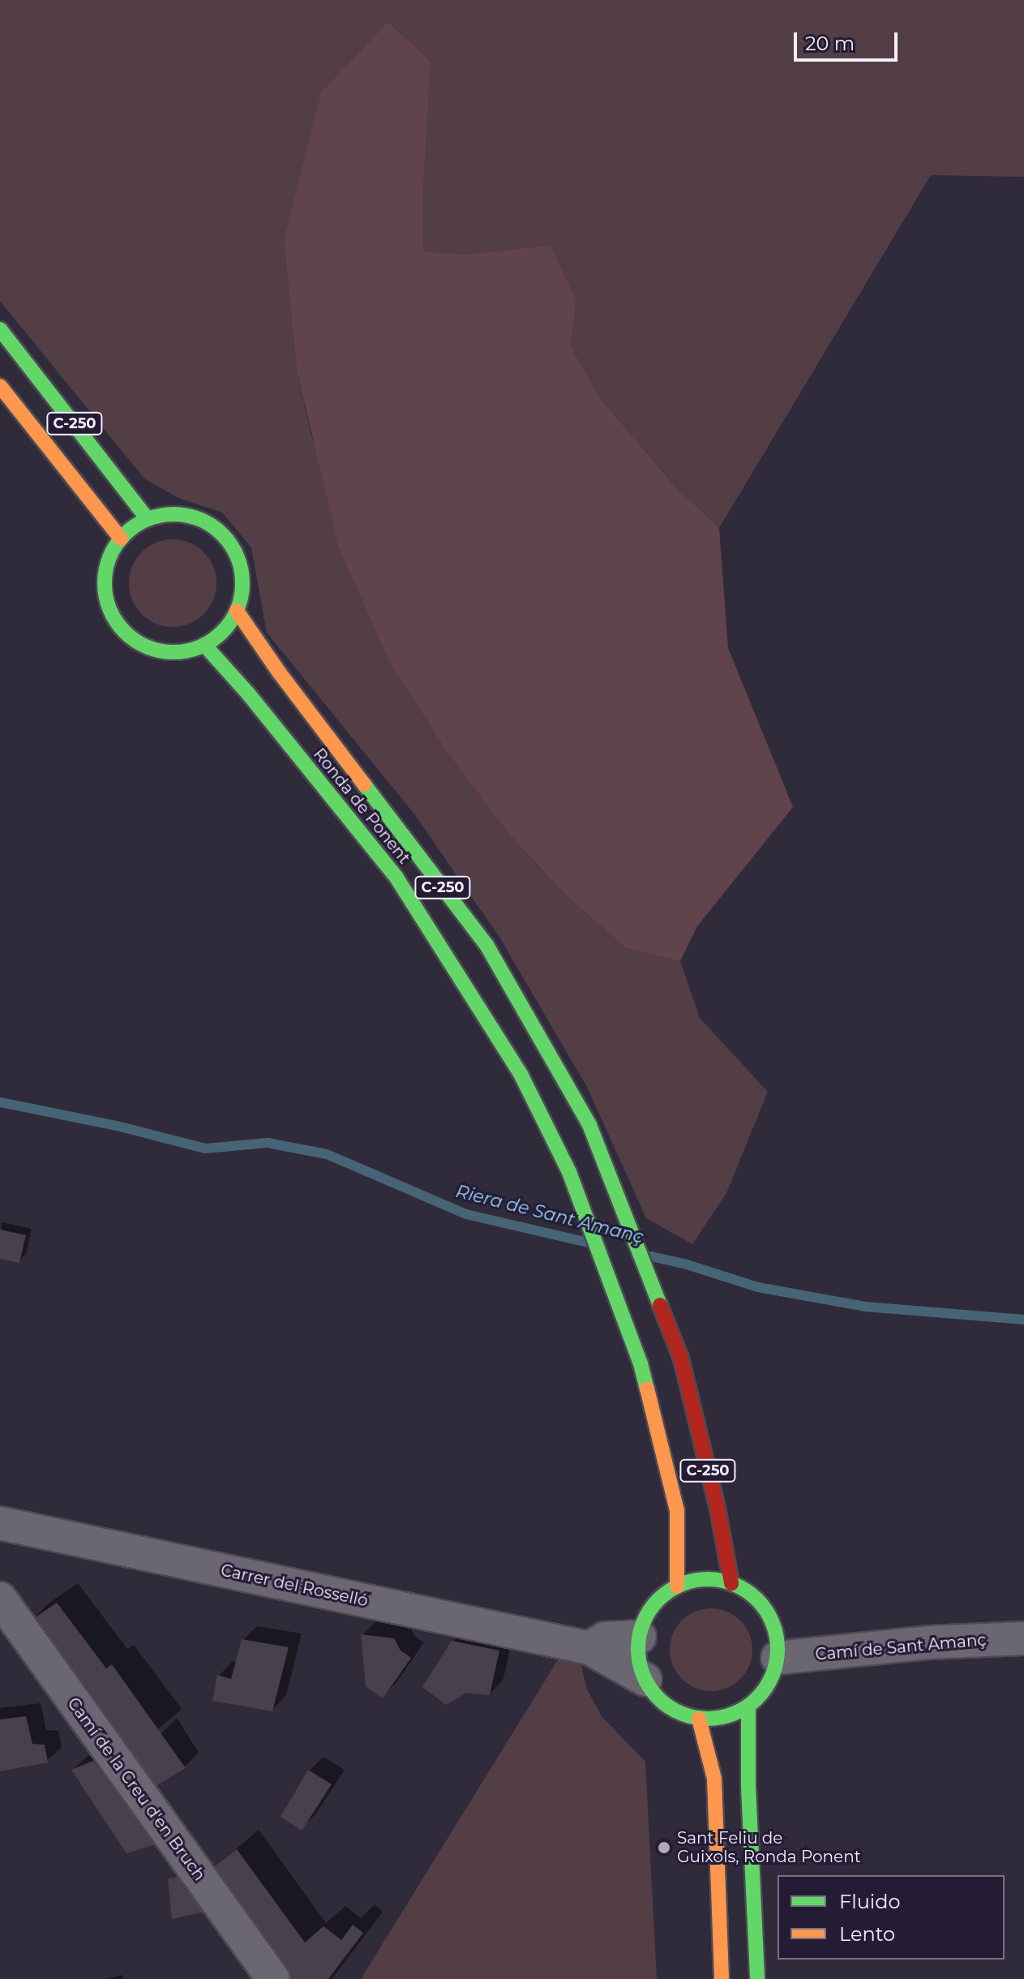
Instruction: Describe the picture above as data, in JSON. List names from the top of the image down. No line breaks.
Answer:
{"streets":{"main road":["C-250","Ronda de Ponent"],"street":["Carrer del Rosselló","Camí de Sant Amanç","Camí de la Creu d'en Bruch"]},"crossings":[["C-250","Ronda de Ponent"],["C-250","Carrer del Rosselló"],["C-250","Camí de Sant Amanç"],["Ronda de Ponent","Carrer del Rosselló"],["Ronda de Ponent","Camí de Sant Amanç"],["Carrer del Rosselló","Camí de Sant Amanç"]],"water":["Riera de Sant Amanç"],"places":["Sant Feliu de Guixols, Ronda Ponent"],"legend":["Fluido","Lento"],"scale_bar":"20 m"}
